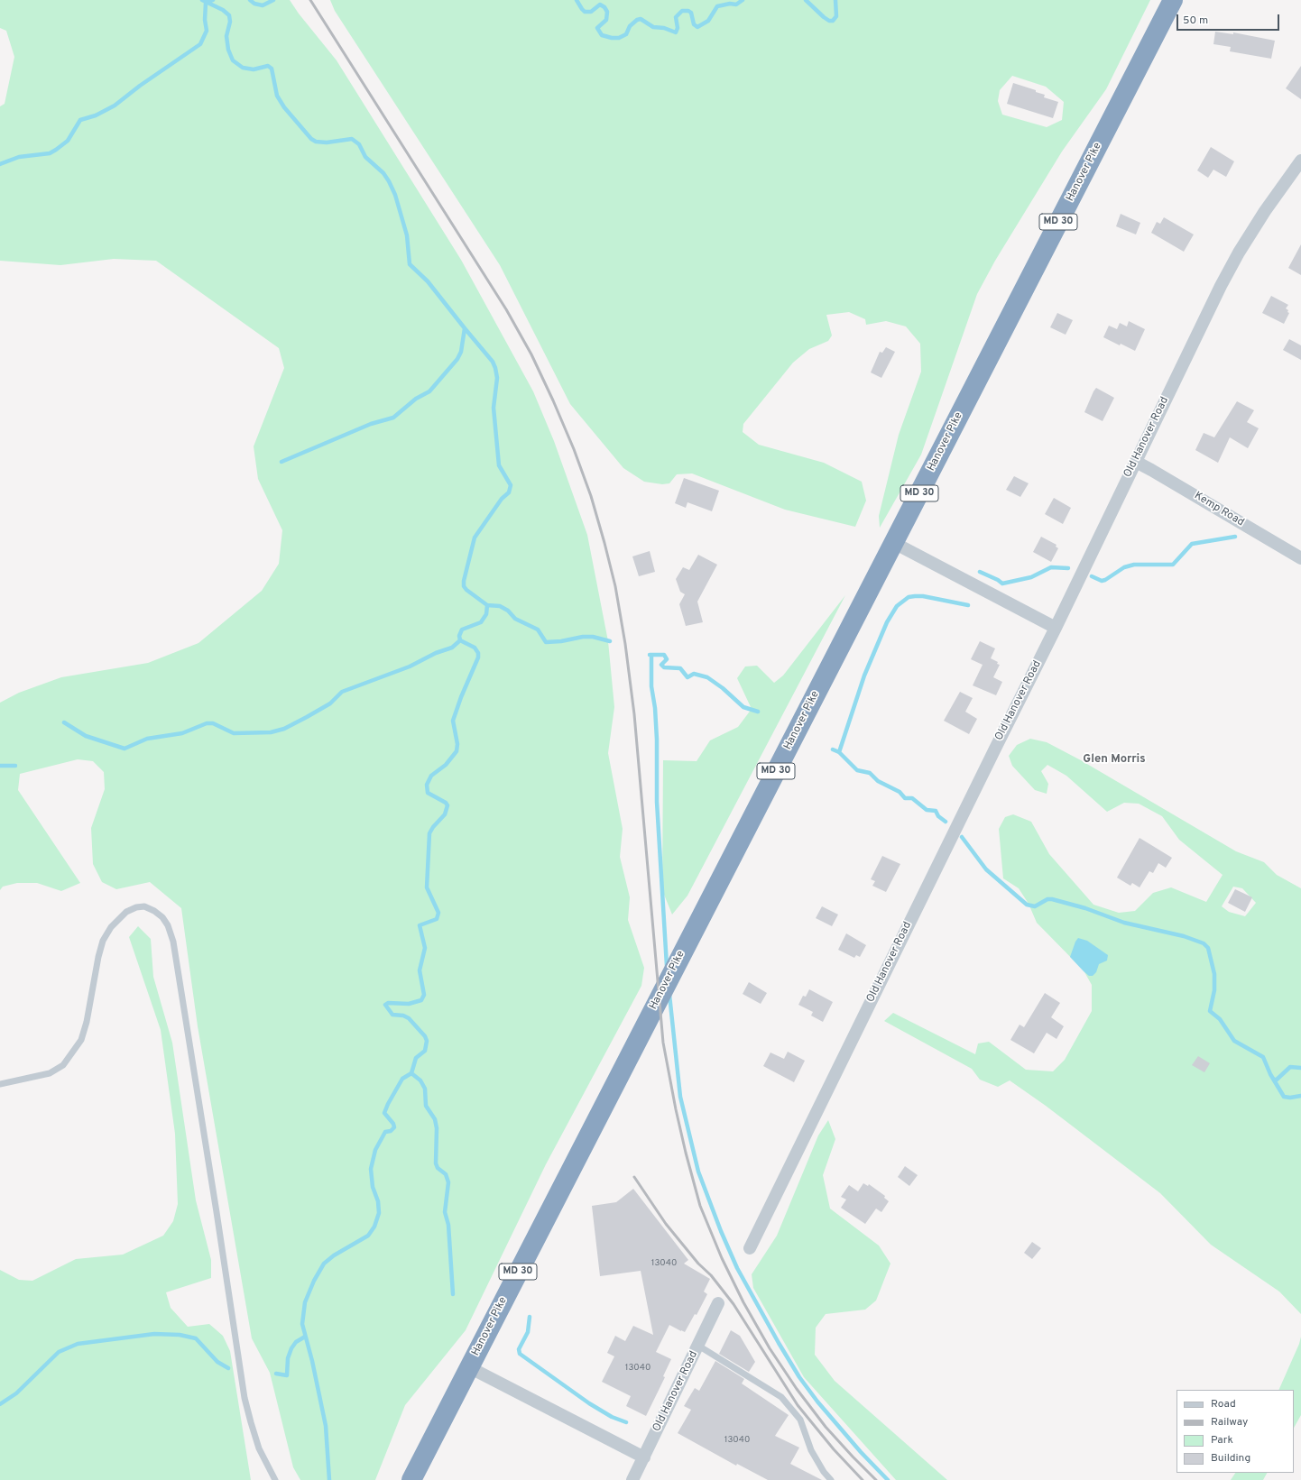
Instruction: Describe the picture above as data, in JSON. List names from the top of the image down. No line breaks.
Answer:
{"streets":{"highway":["Hanover Pike","MD 30"],"street":["Old Hanover Road","Kemp Road"]},"crossings":[["Old Hanover Road","Kemp Road"]],"districts":["Glen Morris"],"house_numbers":["13040","13040","13040"],"legend":["Road","Railway","Park","Building"],"scale_bar":"50 m"}
